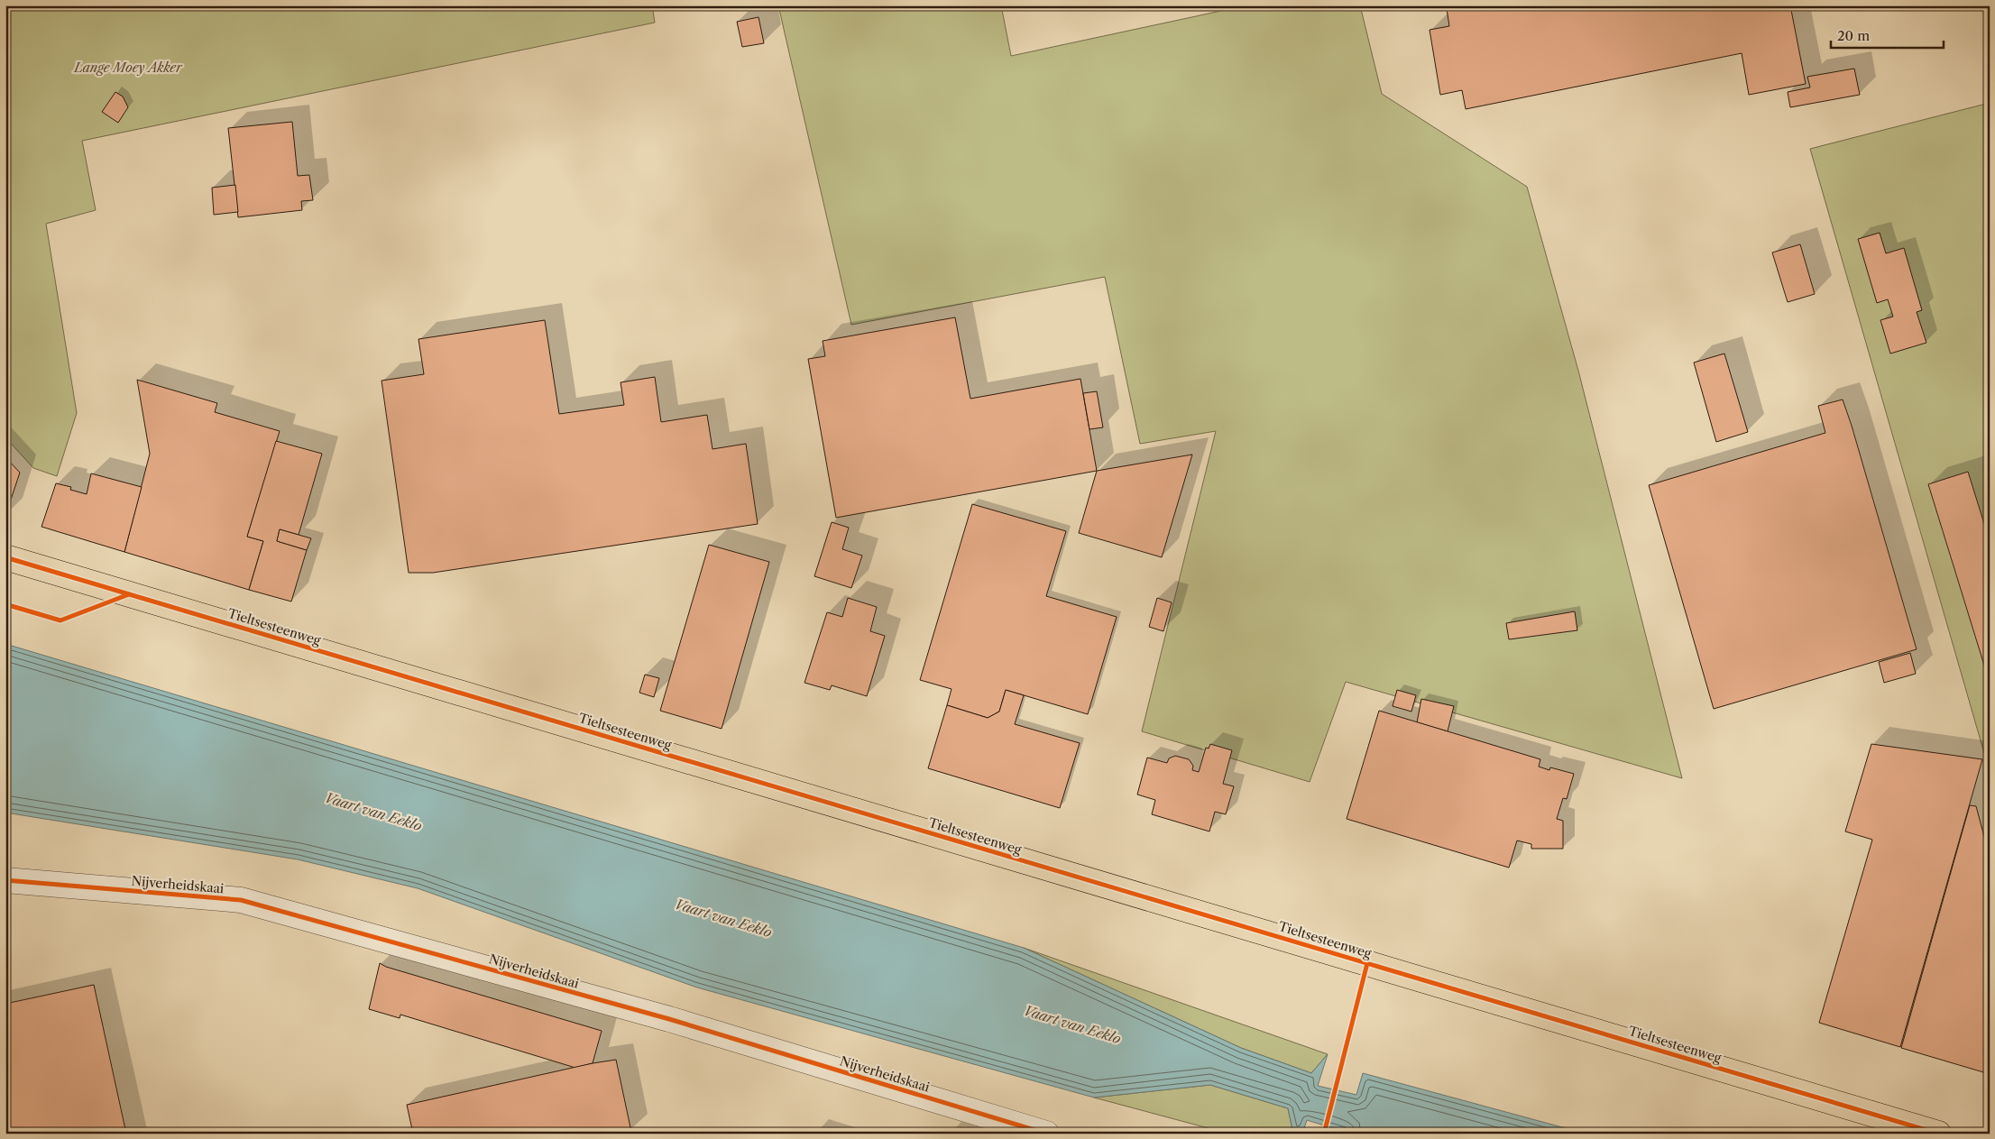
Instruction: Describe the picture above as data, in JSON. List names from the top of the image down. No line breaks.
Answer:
{"streets":{"main road":["Tieltsesteenweg"],"street":["Nijverheidskaai"]},"water":["Vaart van Eeklo"],"parks":["Lange Moey Akker"],"scale_bar":"20 m"}
